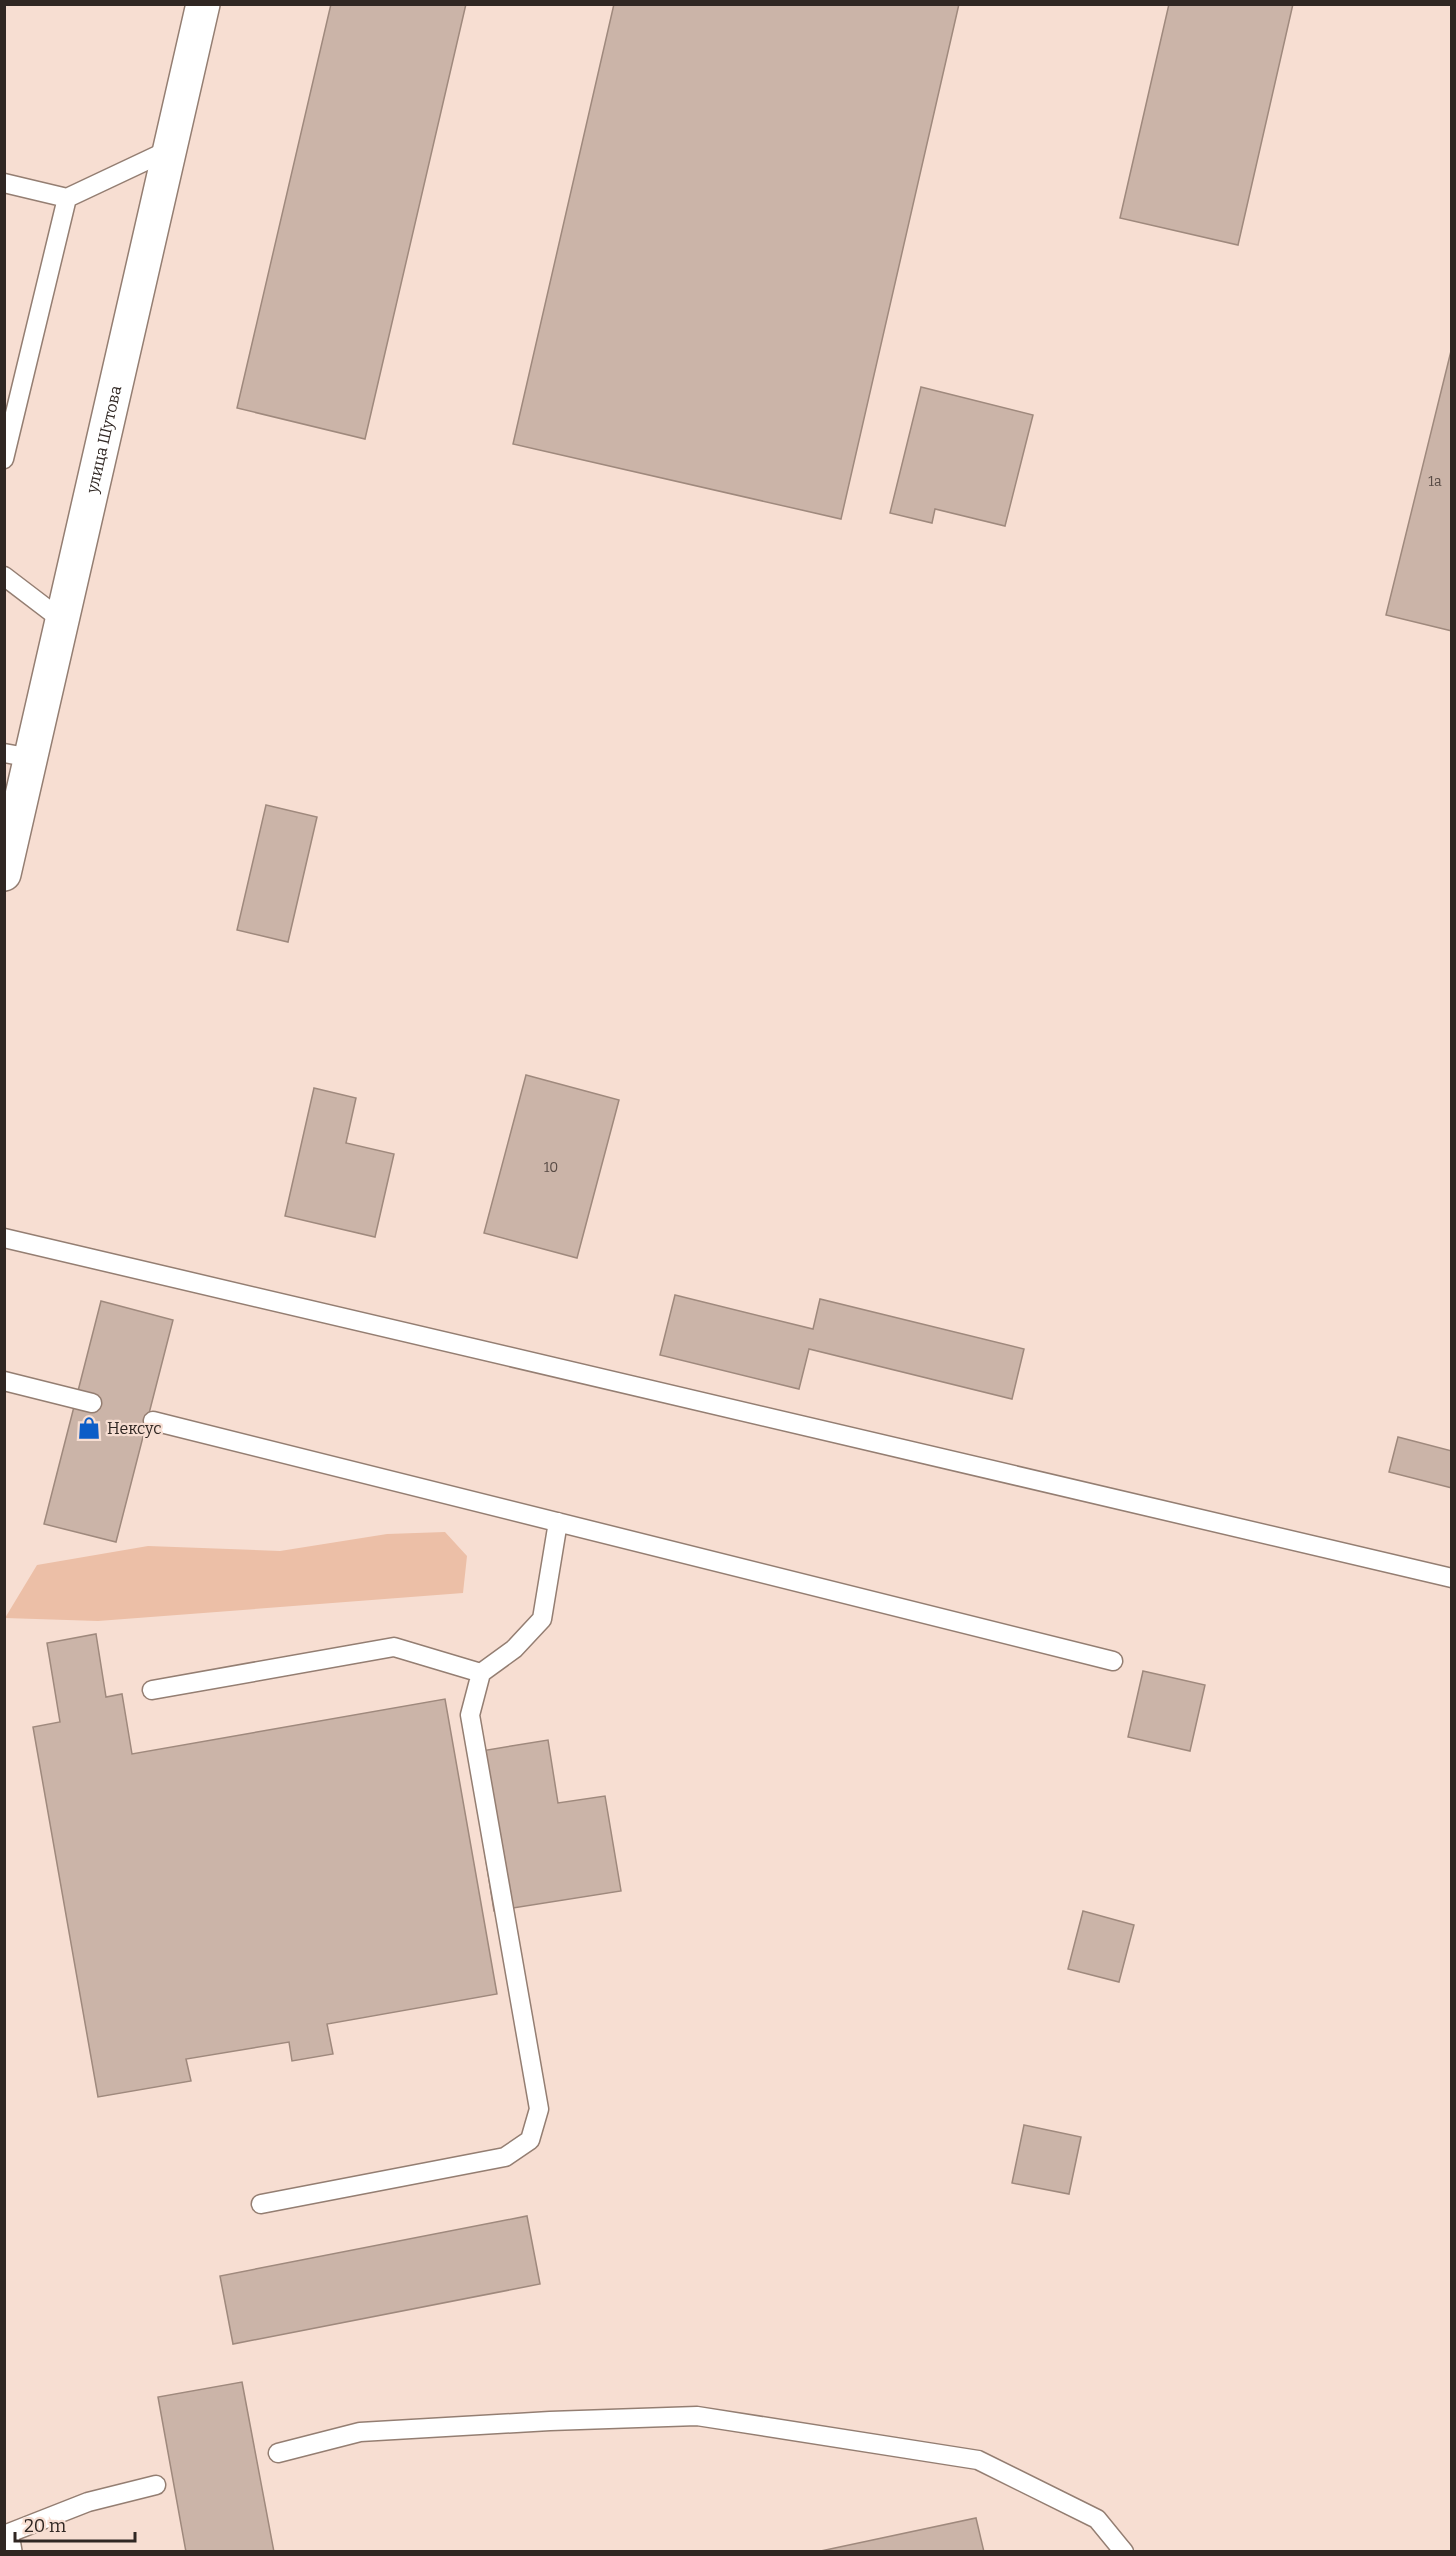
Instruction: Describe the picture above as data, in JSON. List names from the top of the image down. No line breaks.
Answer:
{"streets":{"street":["улица Шутова"]},"places":{"shop":["Нексус"]},"house_numbers":["1а","10"],"scale_bar":"20 m"}
